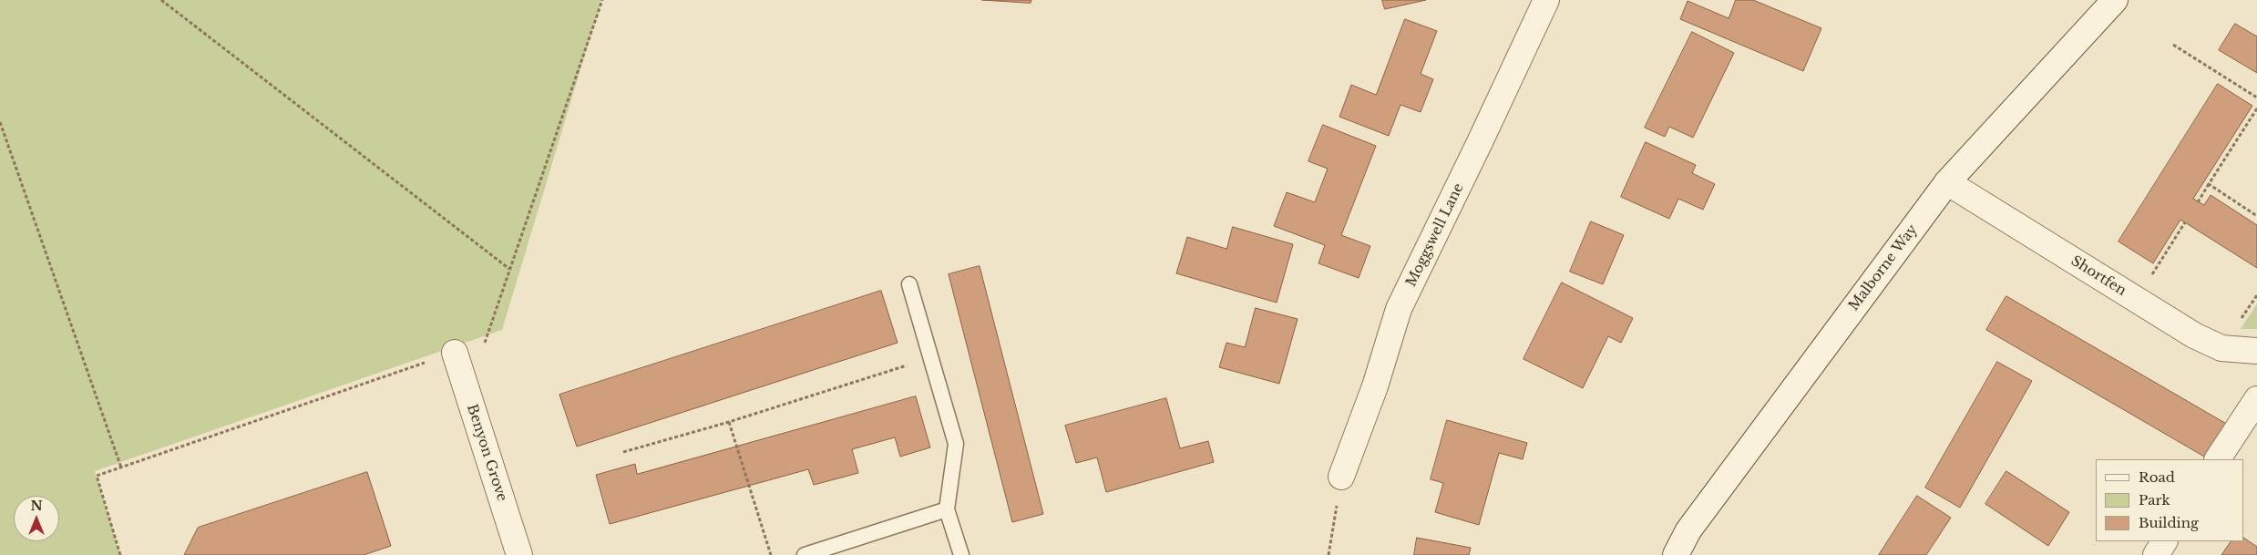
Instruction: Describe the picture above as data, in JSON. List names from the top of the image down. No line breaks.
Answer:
{"streets":{"street":["Moggswell Lane","Malborne Way","Shortfen","Benyon Grove"]},"crossings":[["Malborne Way","Shortfen"]],"legend":["Road","Park","Building"],"north":"top"}
